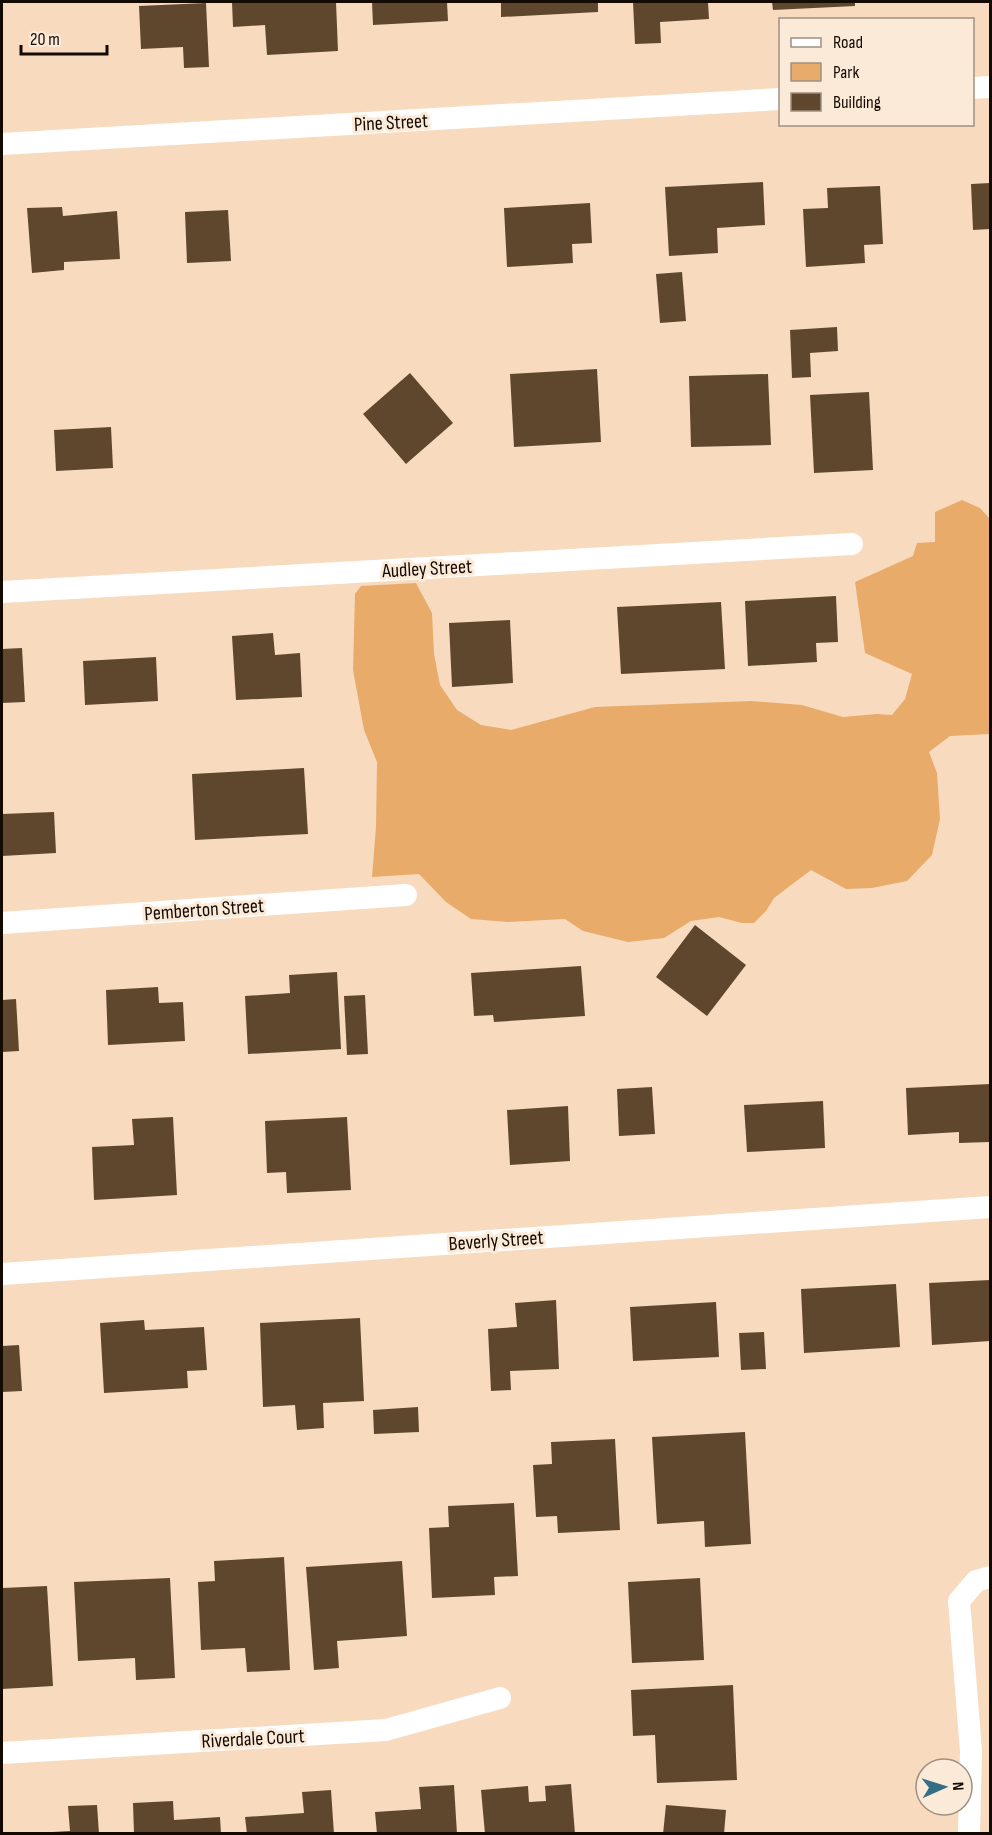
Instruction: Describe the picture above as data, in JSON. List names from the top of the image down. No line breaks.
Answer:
{"streets":{"street":["Pine Street","Audley Street","Pemberton Street","Beverly Street","Riverdale Court"]},"legend":["Road","Park","Building"],"scale_bar":"20 m","north":"right"}
